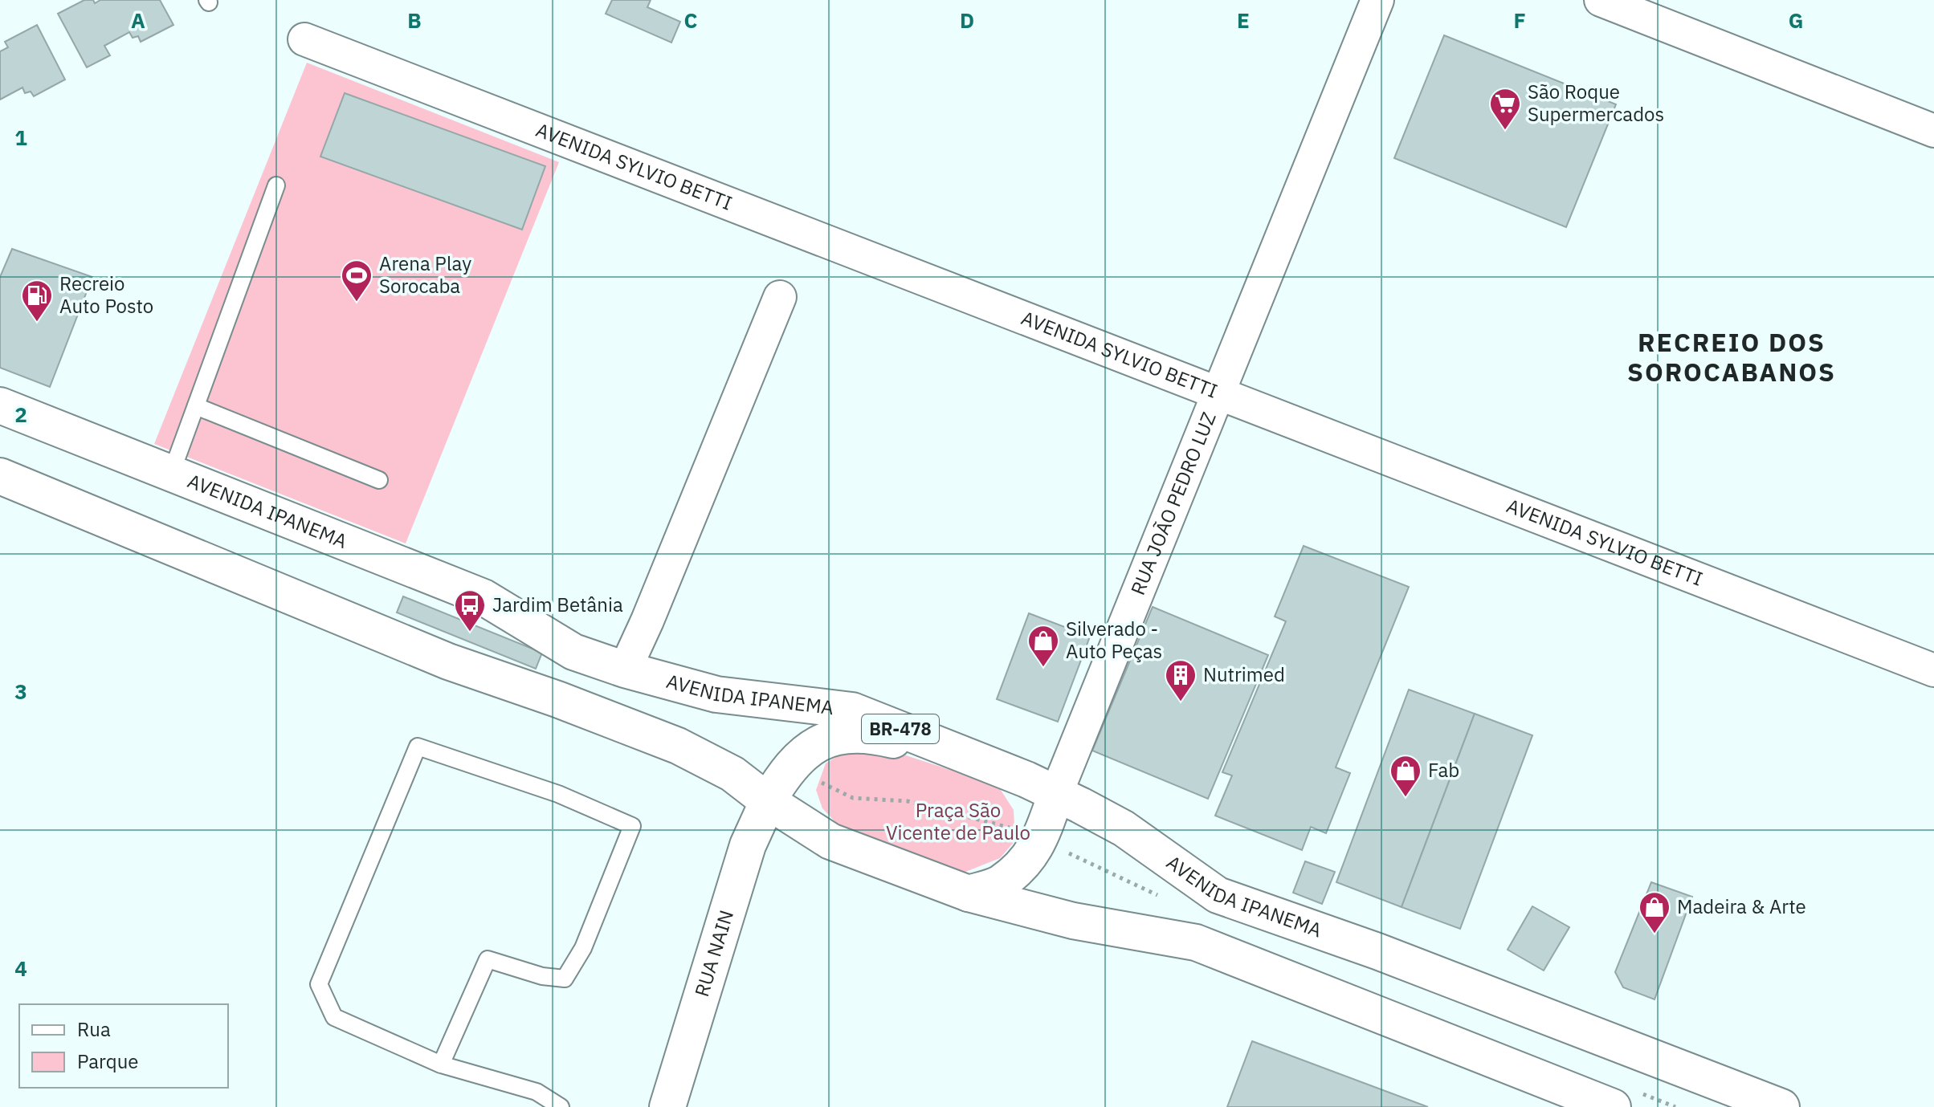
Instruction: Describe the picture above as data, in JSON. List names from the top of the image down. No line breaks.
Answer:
{"streets":{"main road":["AVENIDA IPANEMA","BR-478","RUA NAIN"],"street":["AVENIDA SYLVIO BETTI","RUA JOÃO PEDRO LUZ"]},"crossings":[["AVENIDA SYLVIO BETTI","RUA JOÃO PEDRO LUZ"],["RUA JOÃO PEDRO LUZ","AVENIDA IPANEMA"],["AVENIDA IPANEMA","RUA NAIN"]],"districts":["RECREIO DOS SOROCABANOS"],"parks":["Praça São Vicente de Paulo"],"places":{"supermarket":["São Roque Supermercados"],"sports":["Arena Play Sorocaba"],"fuel station":["Recreio Auto Posto"],"bus stop":["Jardim Betânia"],"shop":["Silverado - Auto Peças","Fab","Madeira & Arte"],"building":["Nutrimed"]},"legend":["Rua","Parque"],"grid":{"columns":["A","B","C","D","E","F","G"],"rows":["1","2","3","4"]}}
